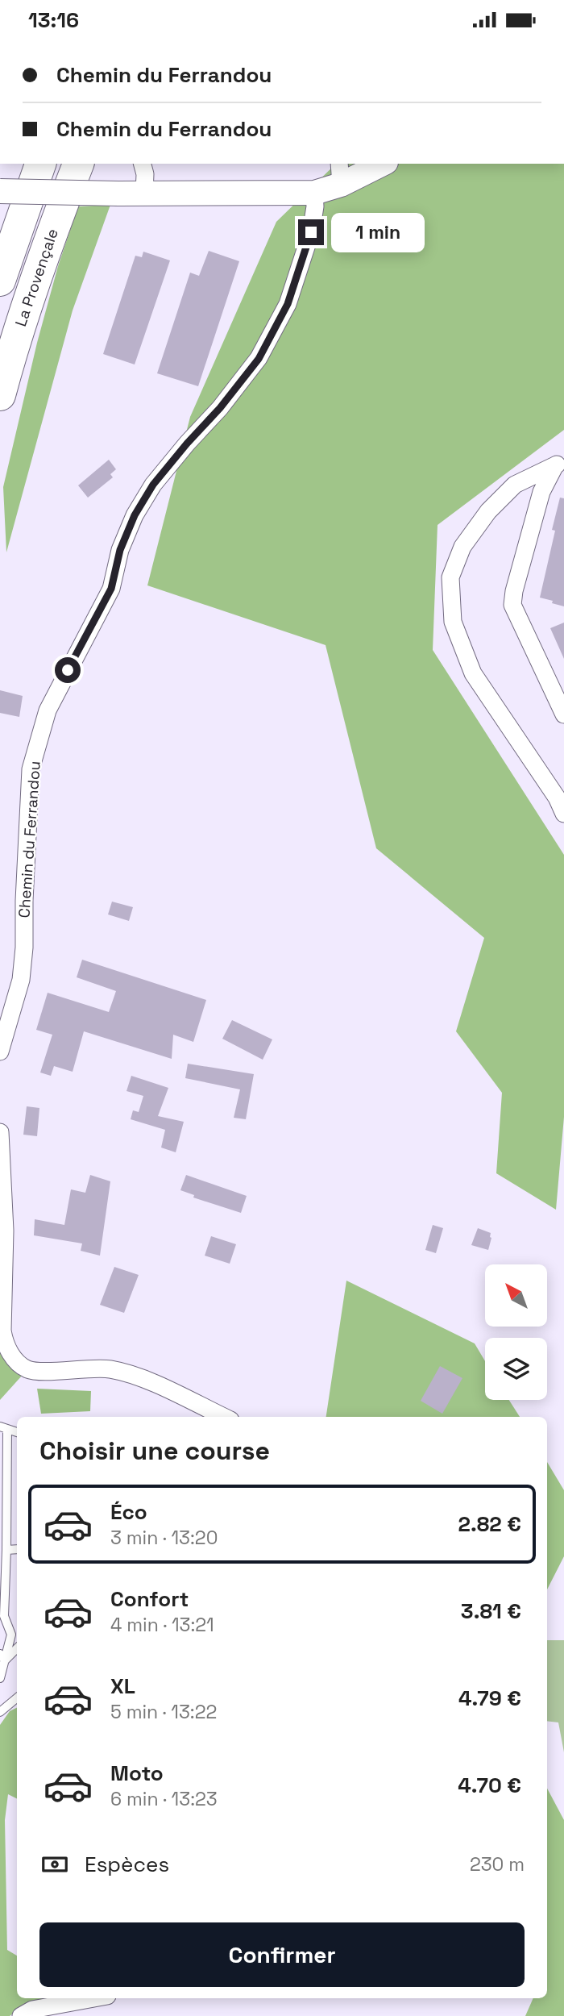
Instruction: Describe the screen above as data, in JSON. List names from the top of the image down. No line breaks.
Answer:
{"streets":{"highway":["La Provençale"],"street":["Chemin du Ferrandou"]},"north":"top left","page":{"status":"13:16","banner":["Chemin du Ferrandou","Chemin du Ferrandou"],"bubble":"1 min","heading":"Choisir une course","list":[{"name":"Éco","note":"3 min · 13:20","value":"2.82 €"},{"name":"Confort","note":"4 min · 13:21","value":"3.81 €"},{"name":"XL","note":"5 min · 13:22","value":"4.79 €"},{"name":"Moto","note":"6 min · 13:23","value":"4.70 €"}],"pay":["Espèces","230 m"],"buttons":"Confirmer"}}
